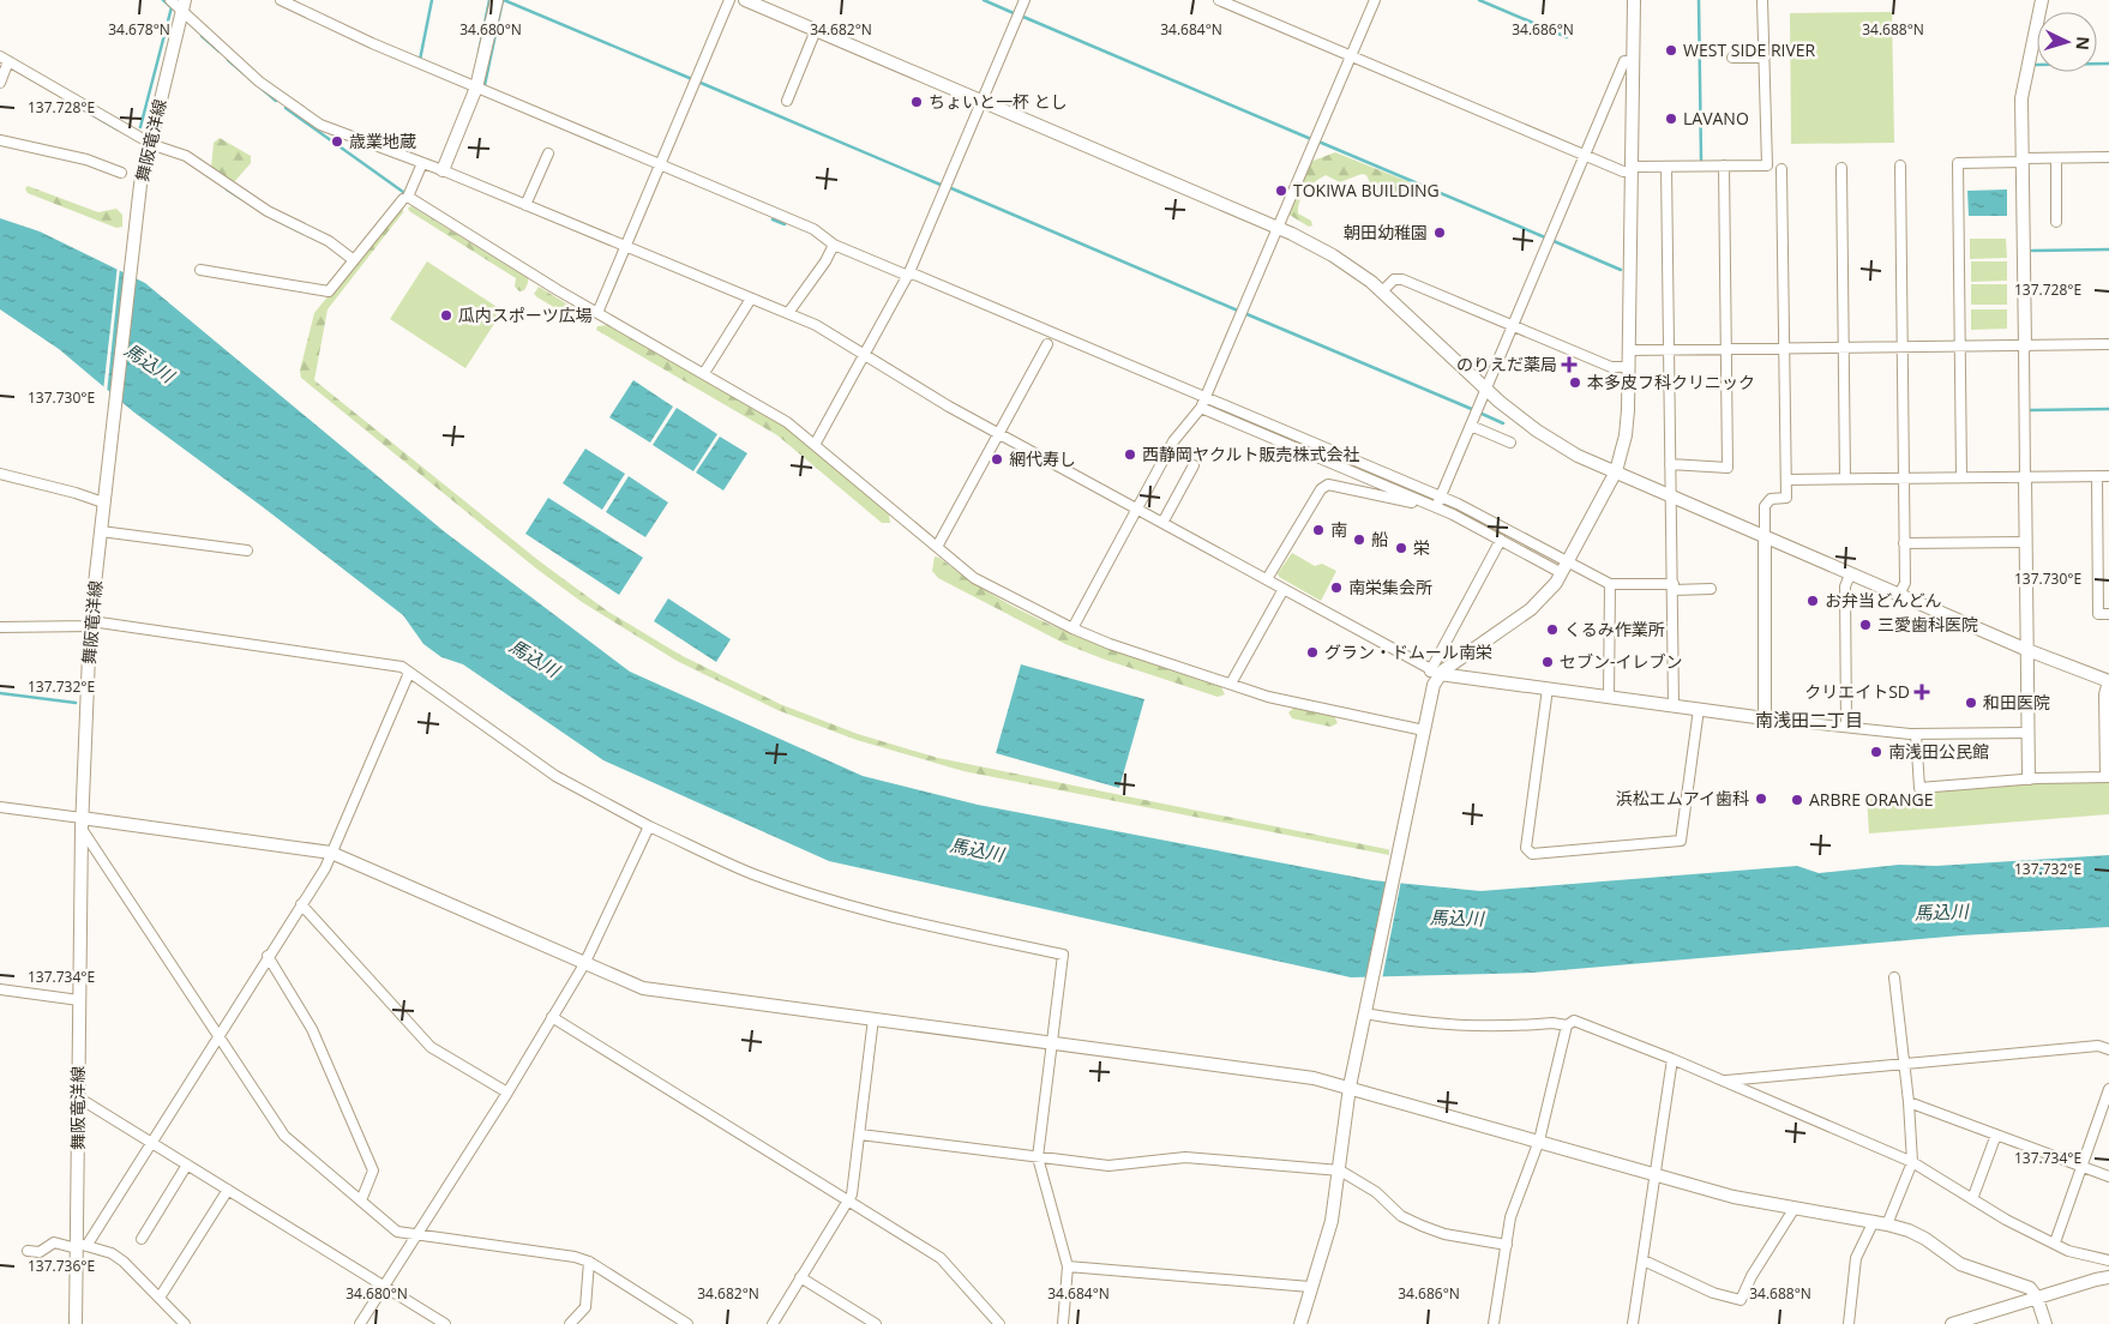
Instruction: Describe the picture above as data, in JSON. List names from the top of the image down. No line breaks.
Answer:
{"streets":{"street":["舞阪竜洋線"]},"districts":["南浅田二丁目"],"water":["馬込川"],"places":{"other":["WEST SIDE RIVER","ちょいと一杯 とし","LAVANO","歳業地蔵","TOKIWA BUILDING","朝田幼稚園","瓜内スポーツ広場","本多皮フ科クリニック","西静岡ヤクルト販売株式会社","網代寿し","南","船","栄","南栄集会所","お弁当どんどん","三愛歯科医院","くるみ作業所","グラン・ドムール南栄","セブン-イレブン","和田医院","南浅田公民館","浜松エムアイ歯科","ARBRE ORANGE"],"health":["のりえだ薬局","クリエイトSD"]},"north":"right","coordinates":["34.678°N","34.680°N","34.682°N","34.684°N","34.686°N","34.688°N","137.728°E","137.730°E","137.732°E","137.734°E","137.736°E"]}
